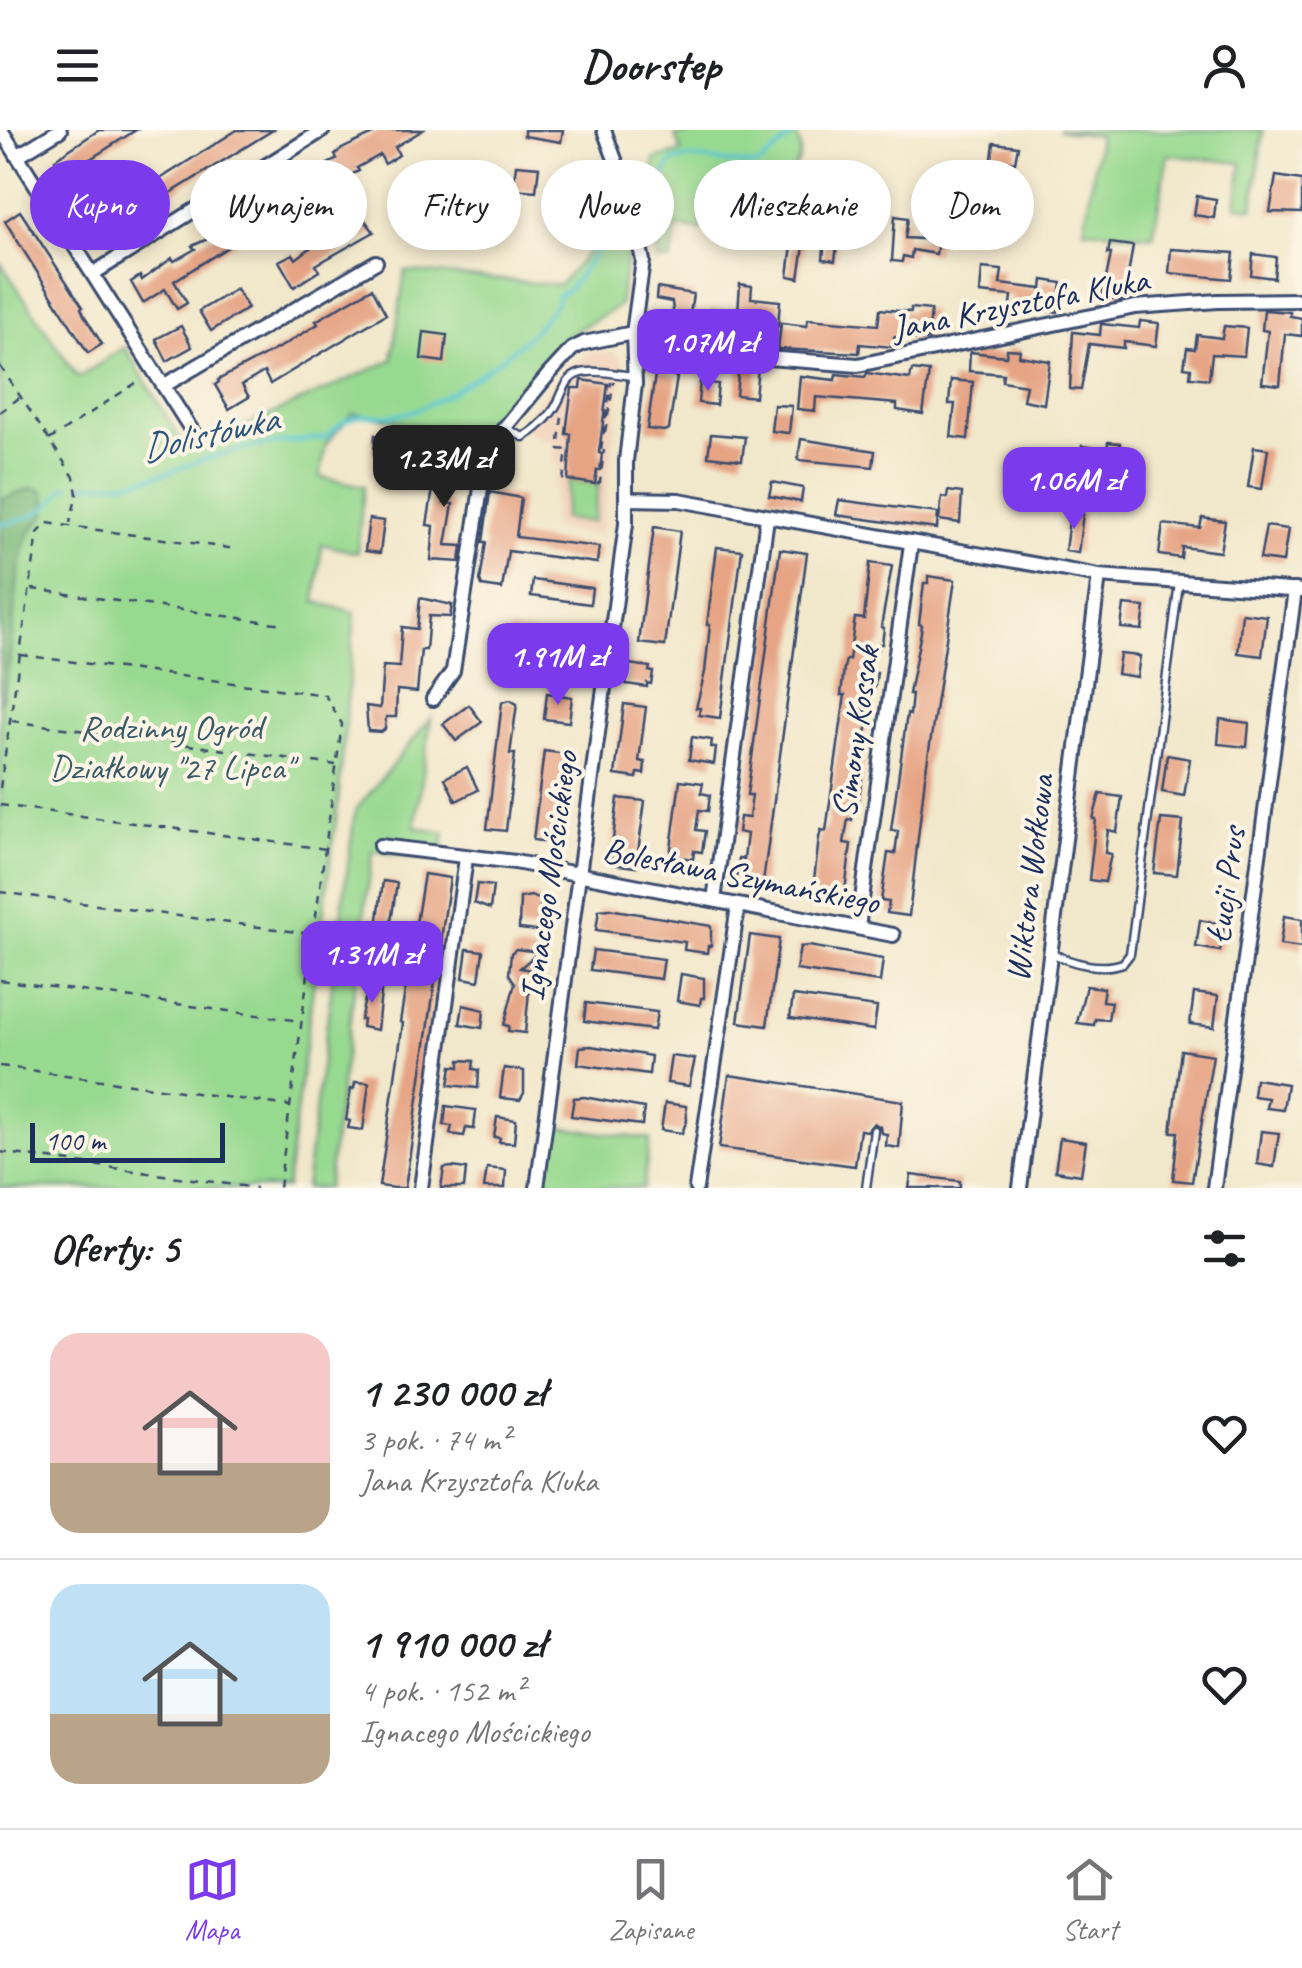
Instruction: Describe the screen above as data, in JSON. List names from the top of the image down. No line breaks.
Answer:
{"streets":{"street":["Jana Krzysztofa Kluka","Simony Kossak","Bolesława Szymańskiego","Ignacego Mościckiego","Wiktora Wołkowa","Łucji Prus"]},"crossings":[["Jana Krzysztofa Kluka","Ignacego Mościckiego"],["Simony Kossak","Bolesława Szymańskiego"],["Bolesława Szymańskiego","Ignacego Mościckiego"]],"water":["Dolistówka"],"parks":["Rodzinny Ogród Działkowy \"27 Lipca\""],"scale_bar":"100 m","page":{"header":"Doorstep","chip":["Kupno","Wynajem","Filtry","Nowe","Mieszkanie","Dom"],"price":["1.07M zł","1.23M zł","1.06M zł","1.91M zł","1.31M zł"],"scale":"100 m","heading":"Oferty: 5","list":[{"name":"1 230 000 zł","note":"3 pok. · 74 m² · Jana Krzysztofa Kluka"},{"name":"1 910 000 zł","note":"4 pok. · 152 m² · Ignacego Mościckiego"}],"tabs":["Mapa","Zapisane","Start"]}}
